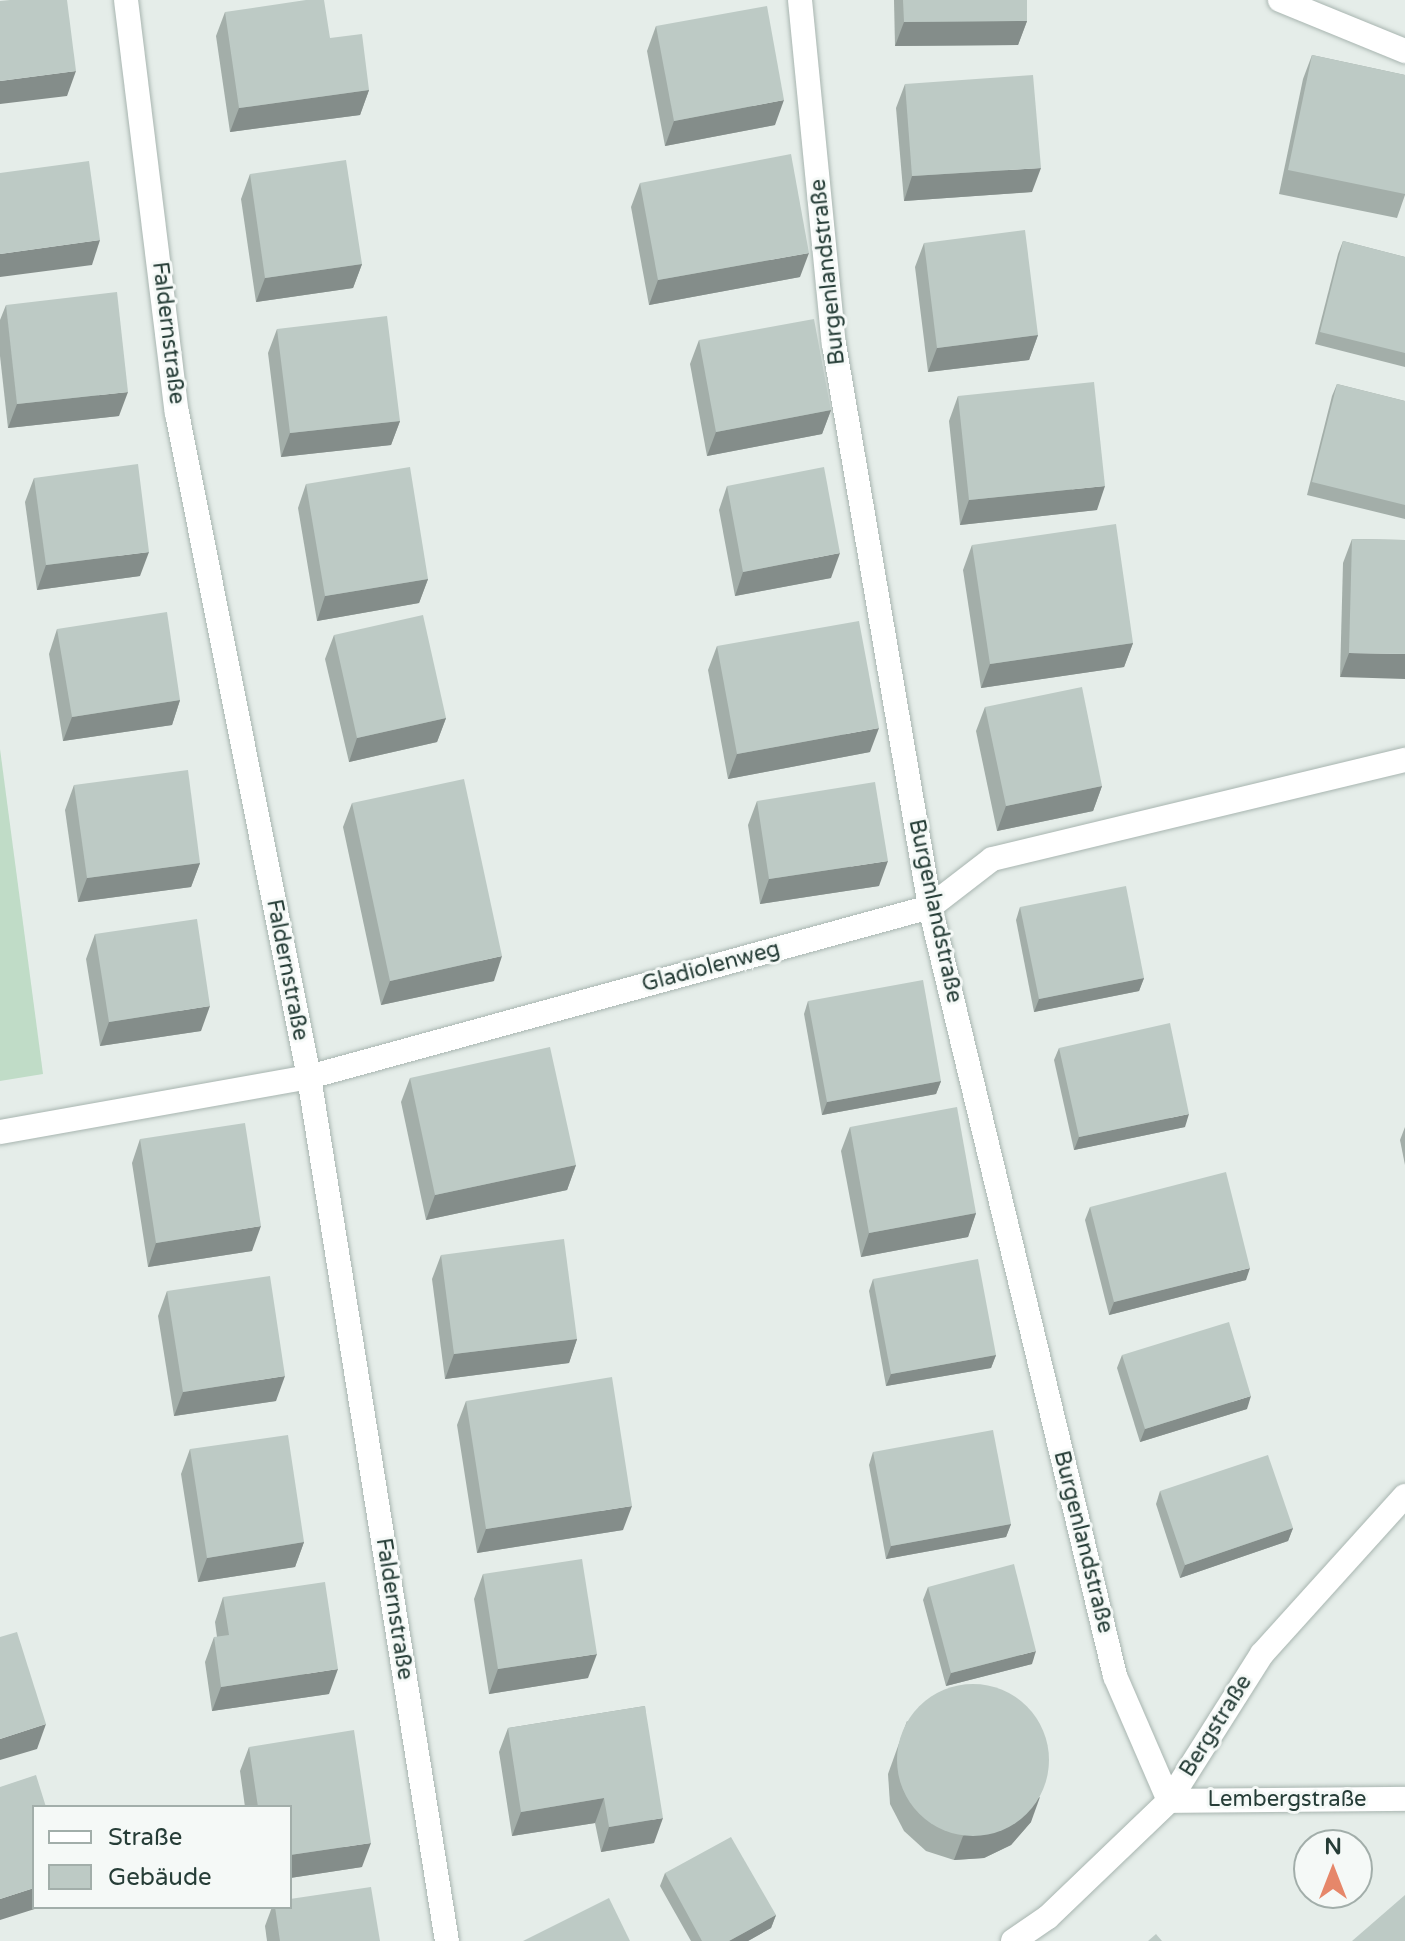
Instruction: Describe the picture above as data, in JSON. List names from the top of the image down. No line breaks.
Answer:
{"streets":{"street":["Burgenlandstraße","Faldernstraße","Gladiolenweg","Bergstraße","Lembergstraße"]},"crossings":[["Burgenlandstraße","Gladiolenweg"],["Burgenlandstraße","Bergstraße"],["Burgenlandstraße","Lembergstraße"],["Faldernstraße","Gladiolenweg"],["Bergstraße","Lembergstraße"]],"legend":["Straße","Gebäude"],"north":"top"}
